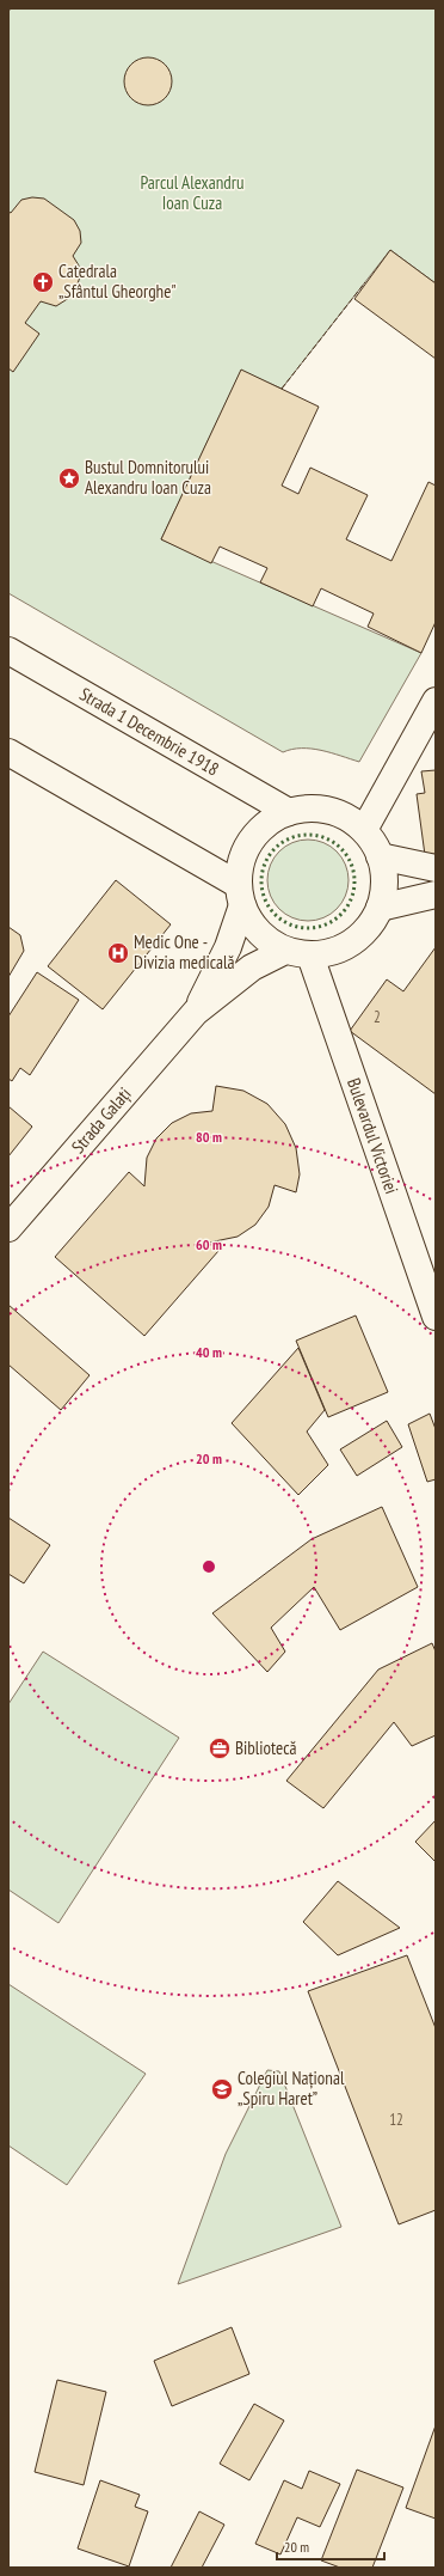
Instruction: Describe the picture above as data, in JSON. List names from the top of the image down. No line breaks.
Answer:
{"streets":{"main road":["Strada 1 Decembrie 1918","Strada Galați","Bulevardul Victoriei"]},"crossings":[["Strada 1 Decembrie 1918","Strada Galați"],["Strada 1 Decembrie 1918","Bulevardul Victoriei"],["Strada Galați","Bulevardul Victoriei"]],"parks":["Parcul Alexandru Ioan Cuza"],"places":{"church":["Catedrala „Sfântul Gheorghe\""],"place":["Bustul Domnitorului Alexandru Ioan Cuza"],"hospital":["Medic One - Divizia medicală"],"office":["Bibliotecă"],"school or university":["Colegiul Național „Spiru Haret”"]},"house_numbers":["2","12"],"scale_bar":"20 m","rings":["80 m","60 m","40 m","20 m"]}
